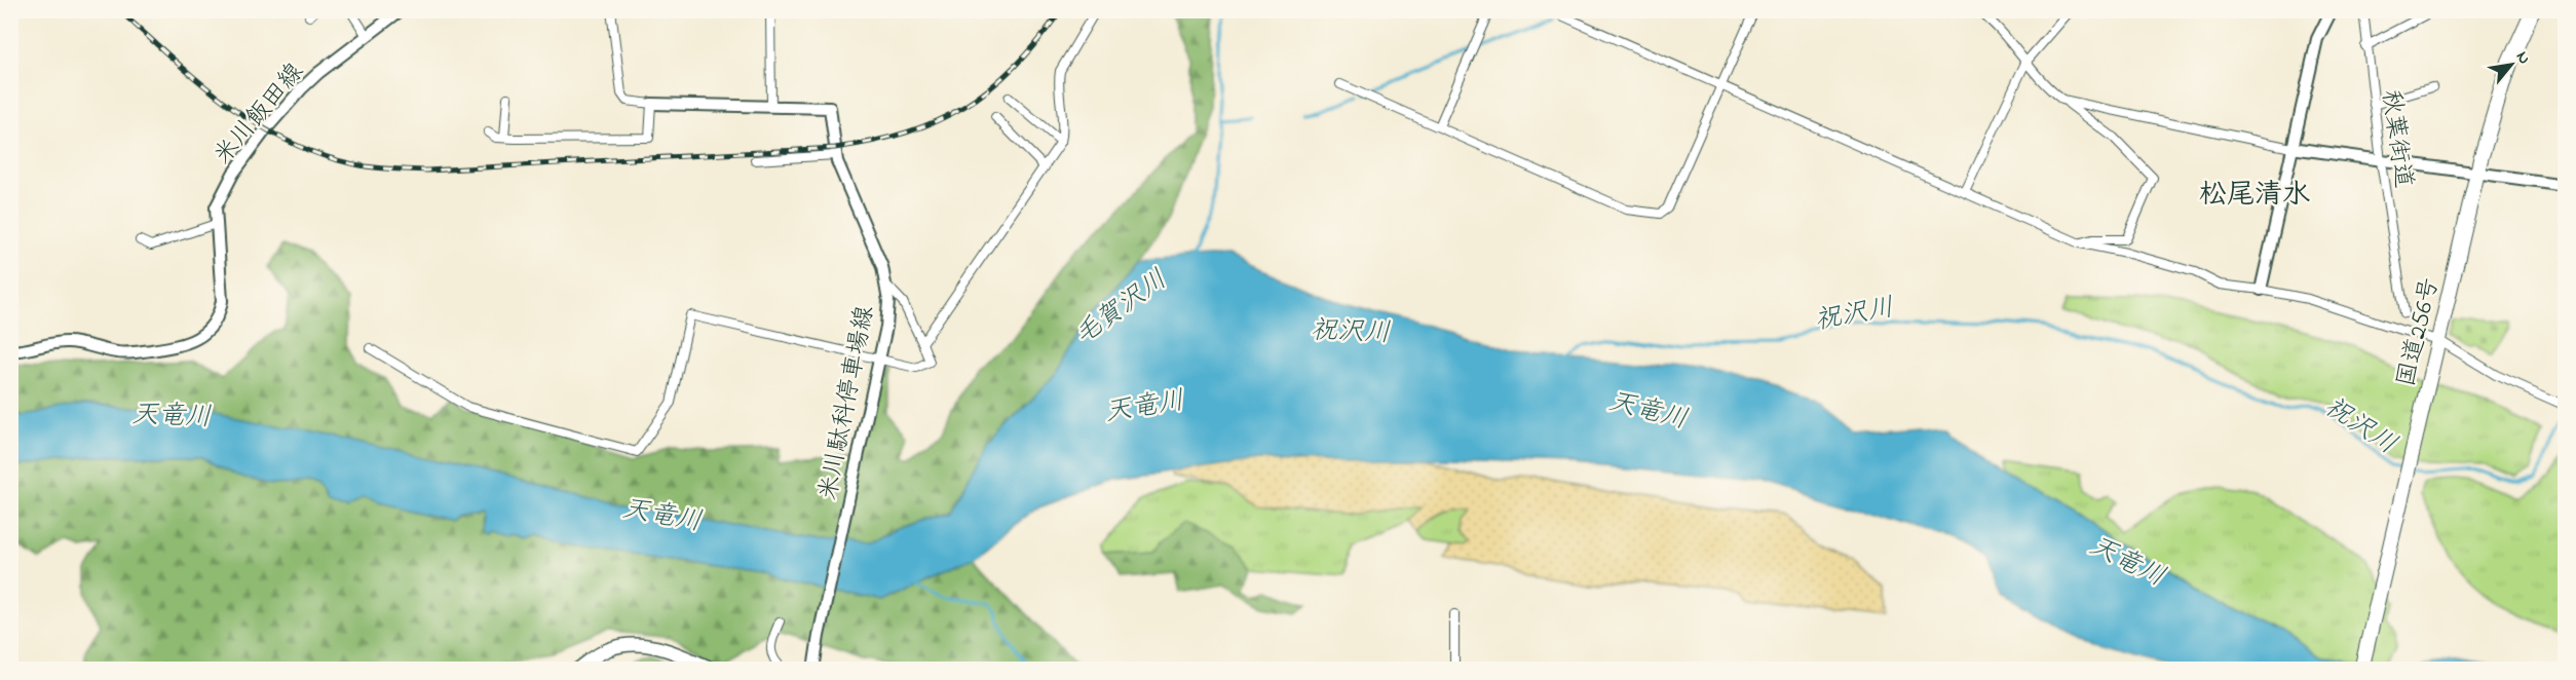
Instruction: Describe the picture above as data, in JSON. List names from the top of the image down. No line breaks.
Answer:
{"streets":{"highway":["国道256号"],"main road":["米川飯田線","米川駄科停車場線"],"street":["秋葉街道"]},"districts":["松尾清水"],"water":["毛賀沢川","祝沢川","天竜川"],"north":"top right"}
